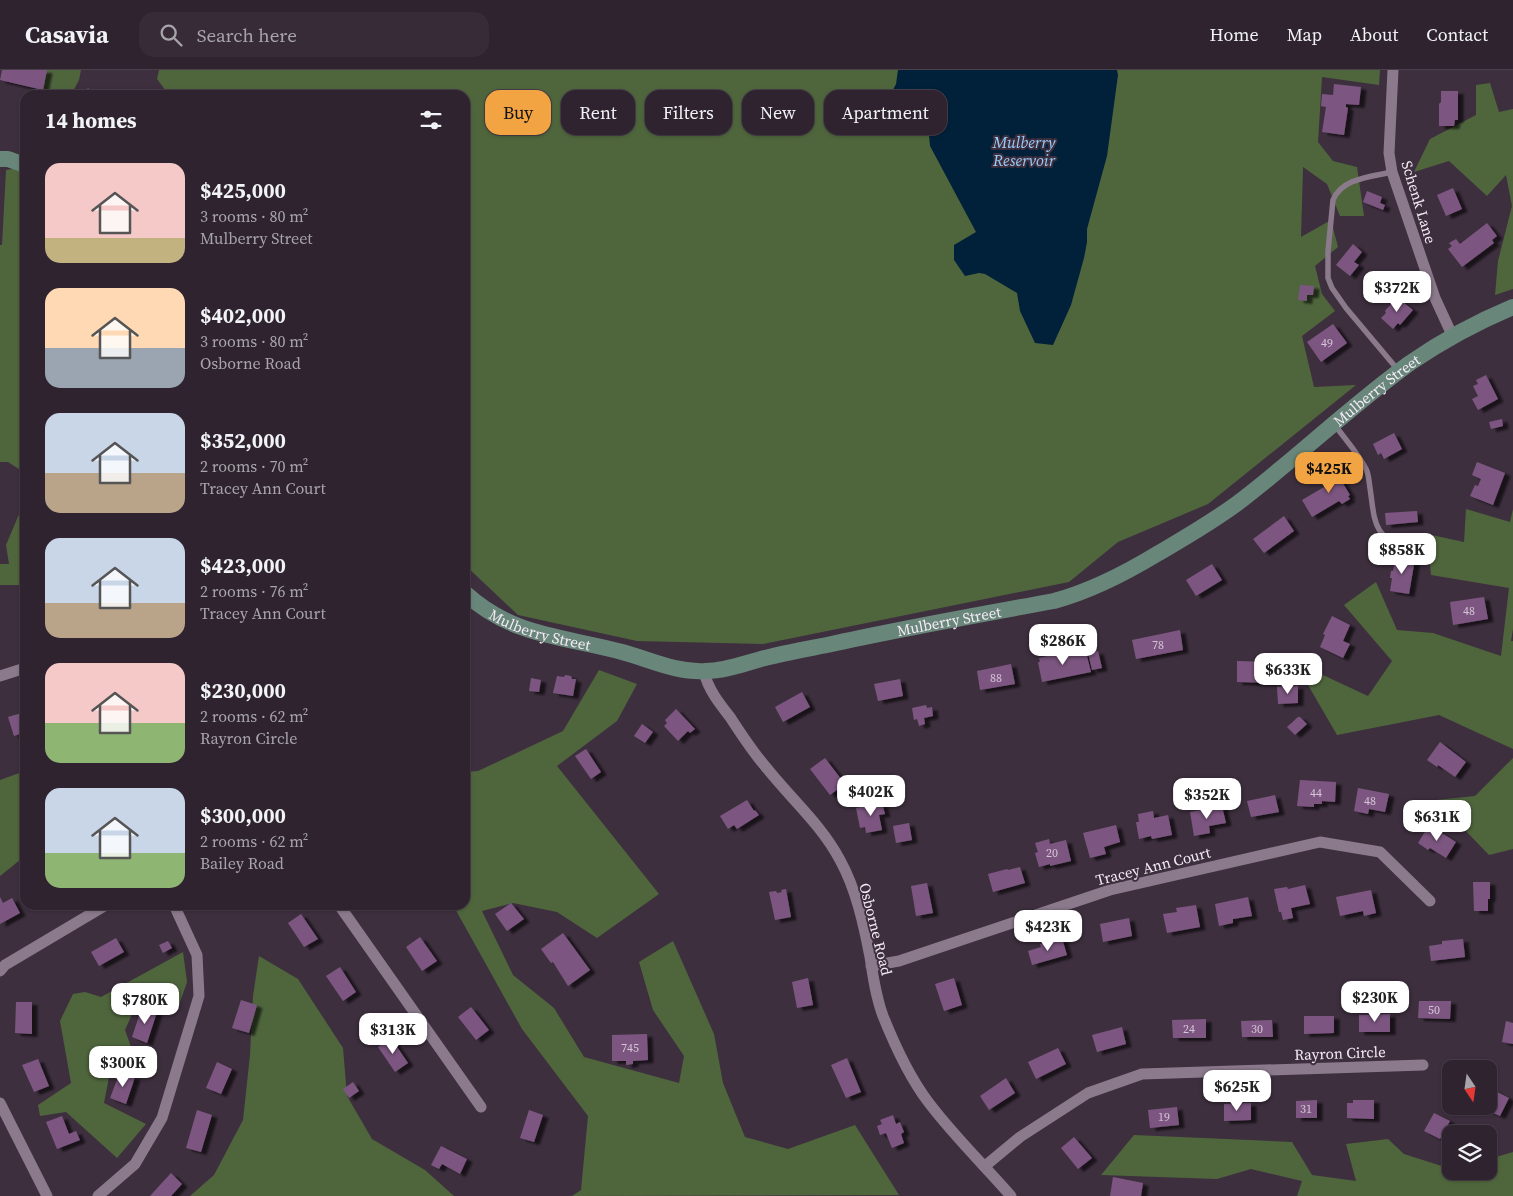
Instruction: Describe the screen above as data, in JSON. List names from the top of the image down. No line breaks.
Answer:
{"streets":{"street":["Schenk Lane","Mulberry Street","Tracey Ann Court","Osborne Road","Rayron Circle"]},"crossings":[["Schenk Lane","Mulberry Street"],["Mulberry Street","Osborne Road"],["Tracey Ann Court","Osborne Road"],["Osborne Road","Rayron Circle"]],"water":["Mulberry Reservoir"],"house_numbers":["49","48","78","88","44","48","20","50","24","30","745","31","19"],"north":"bottom","page":{"header":"Casavia","search":"Search here","nav":["Home","Map","About","Contact"],"chip":["Buy","Rent","Filters","New","Apartment"],"heading":"14 homes","list":[{"name":"$425,000","note":"3 rooms · 80 m² · Mulberry Street"},{"name":"$402,000","note":"3 rooms · 80 m² · Osborne Road"},{"name":"$352,000","note":"2 rooms · 70 m² · Tracey Ann Court"},{"name":"$423,000","note":"2 rooms · 76 m² · Tracey Ann Court"},{"name":"$230,000","note":"2 rooms · 62 m² · Rayron Circle"},{"name":"$300,000","note":"2 rooms · 62 m² · Bailey Road"}],"price":["$372K","$425K","$858K","$286K","$633K","$402K","$352K","$631K","$423K","$230K","$780K","$313K","$300K","$625K"]}}
